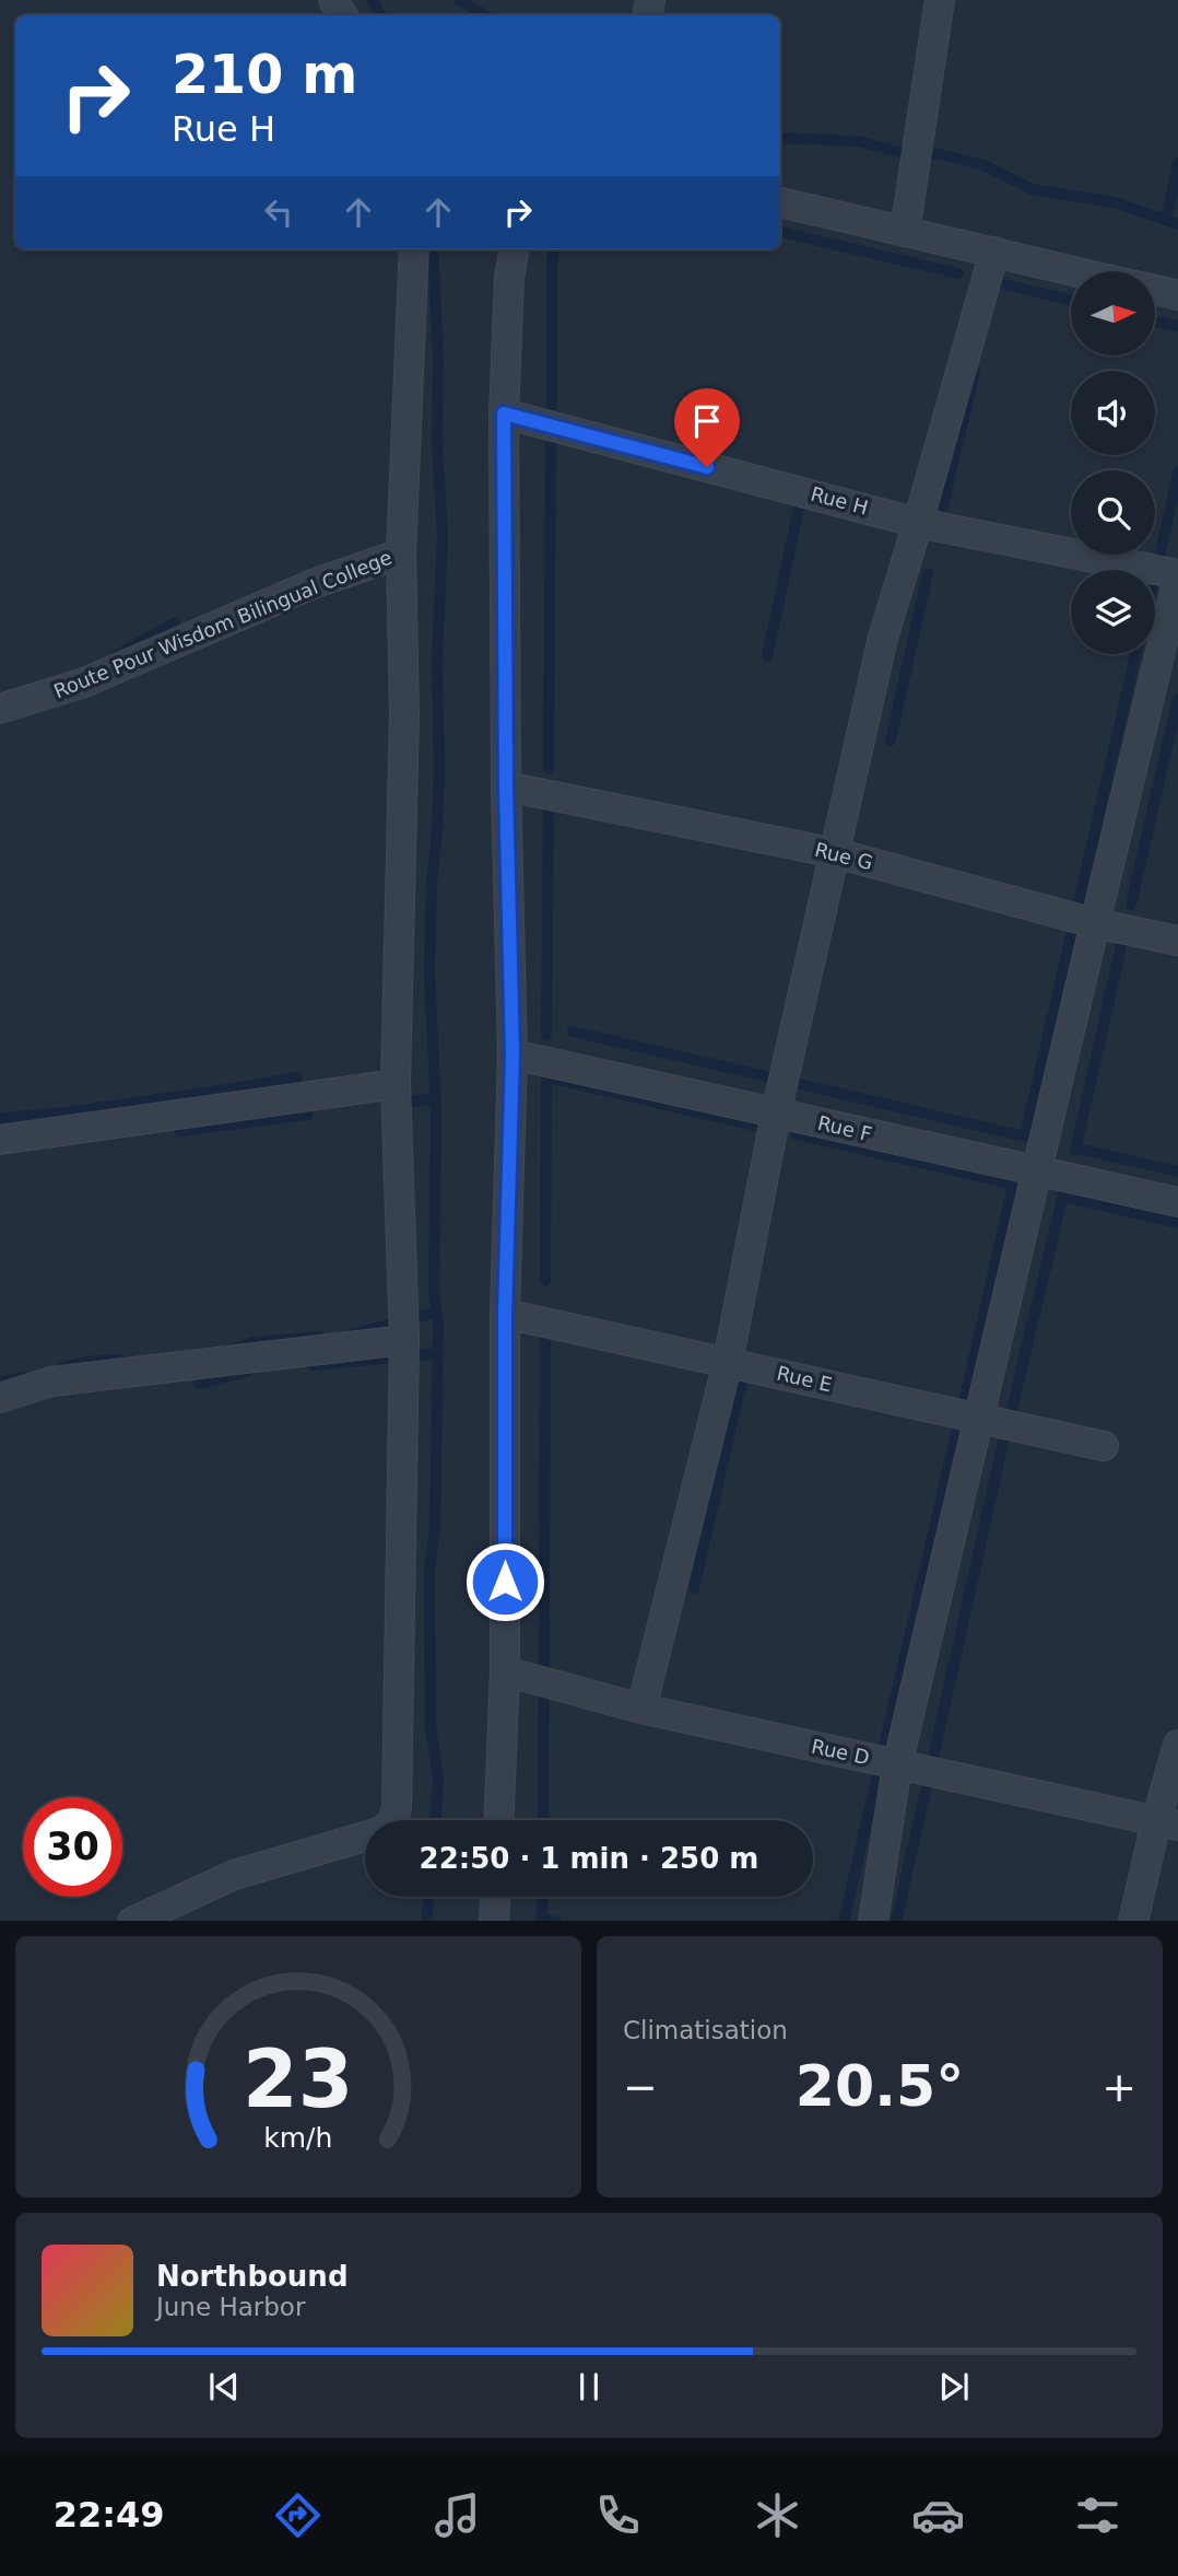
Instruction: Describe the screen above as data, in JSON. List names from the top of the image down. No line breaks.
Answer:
{"streets":{"street":["Rue H","Route Pour Wisdom Bilingual College","Rue G","Rue F","Rue E","Rue D"]},"north":"right","page":{"turn":["210 m","Rue H"],"limit":"30","trip":"22:50 · 1 min · 250 m","tile":"Climatisation","heat":["−","20.5°","+"],"song":["Northbound","June Harbor"],"tabs":"22:49","gauge":["23","km/h"]}}
